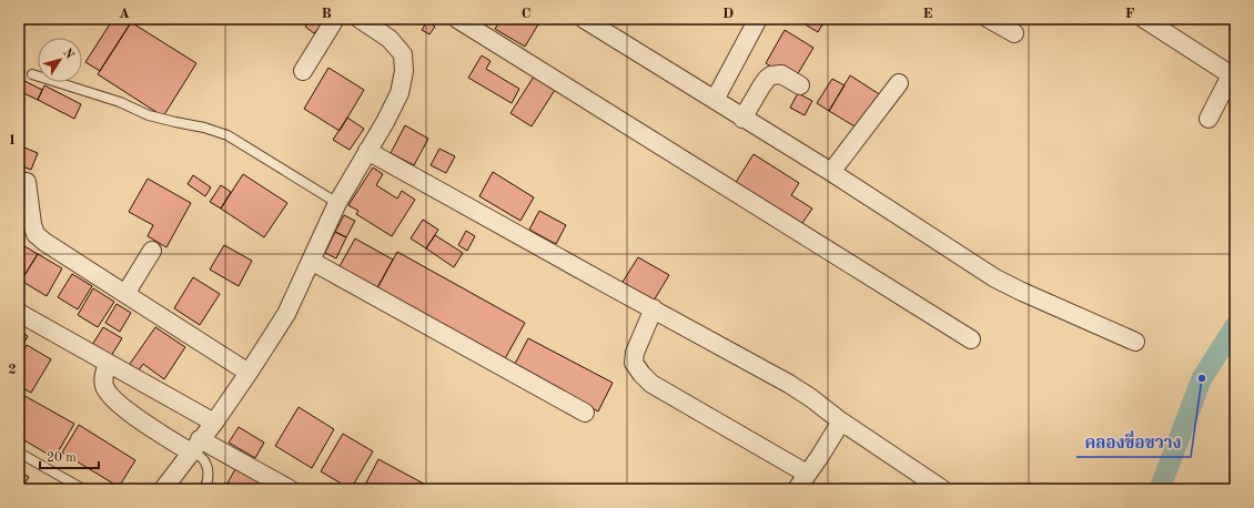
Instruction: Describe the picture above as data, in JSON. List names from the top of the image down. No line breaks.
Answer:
{"places":["คลองขื่อขวาง"],"scale_bar":"20 m","north":"top right","grid":{"columns":["A","B","C","D","E","F"],"rows":["1","2"]}}
